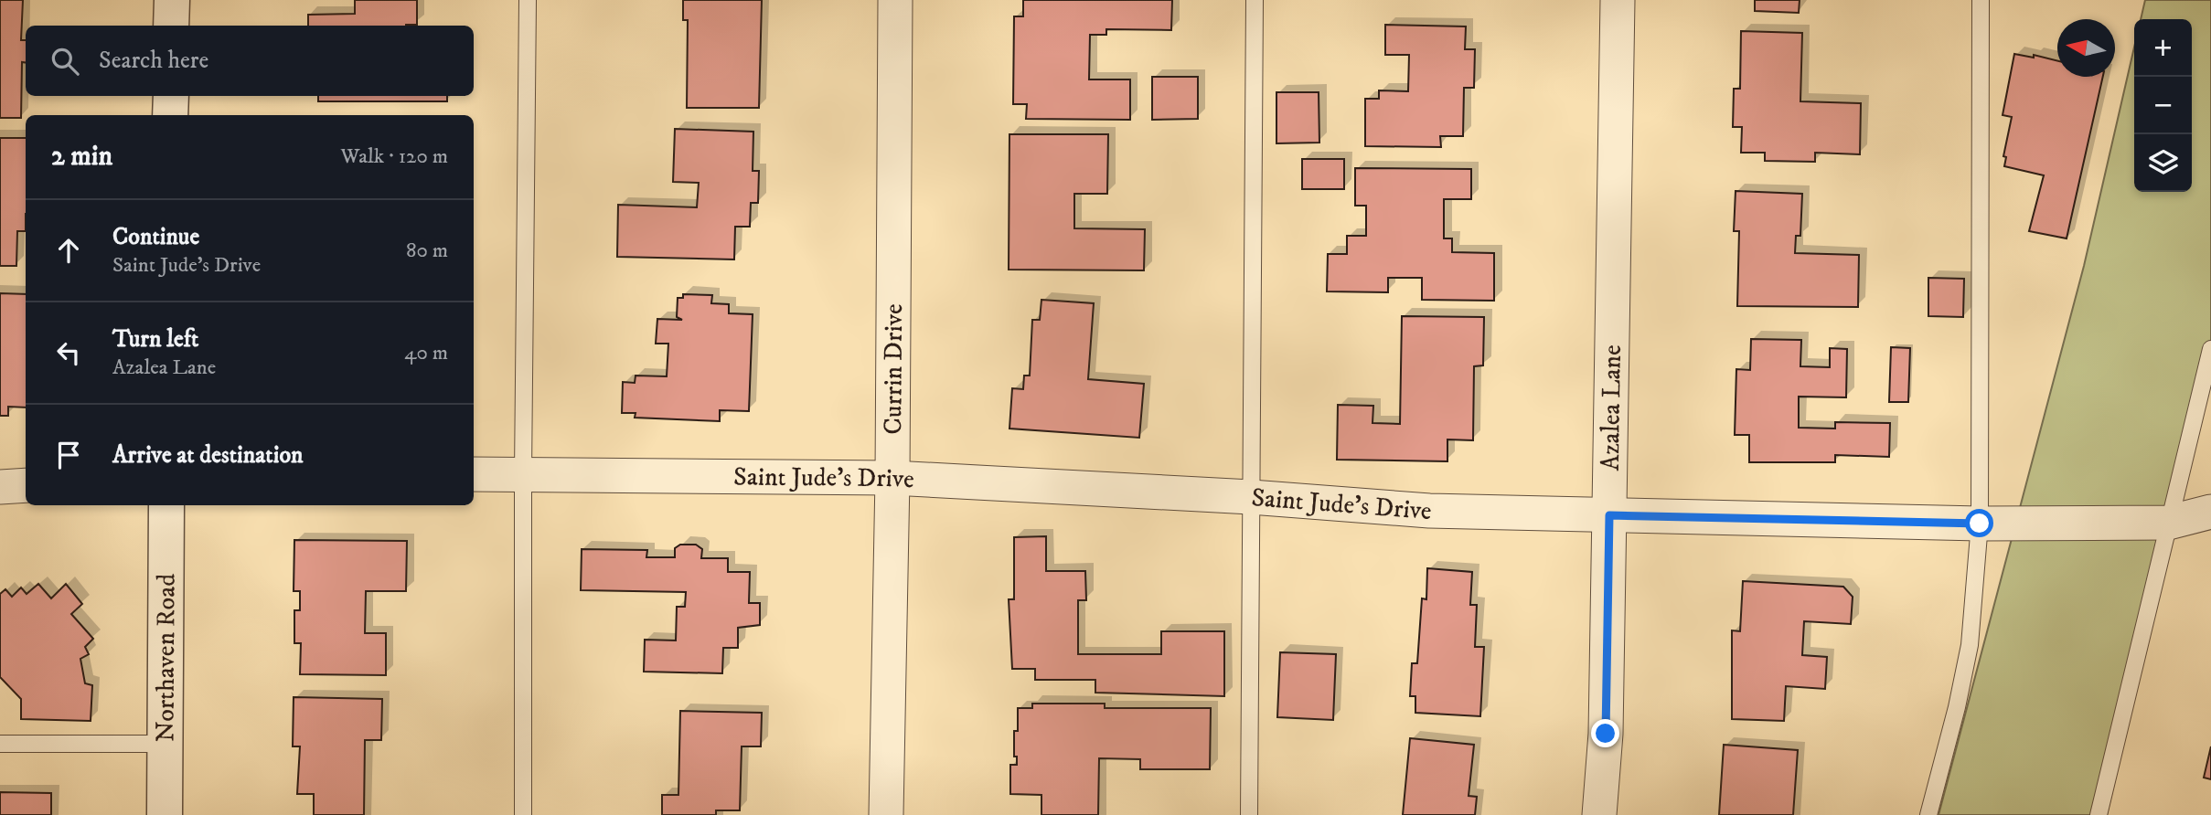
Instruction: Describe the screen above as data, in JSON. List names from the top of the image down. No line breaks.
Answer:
{"streets":{"street":["Currin Drive","Azalea Lane","Saint Jude's Drive","Northaven Road"]},"crossings":[["Currin Drive","Saint Jude's Drive"],["Azalea Lane","Saint Jude's Drive"]],"north":"left","page":{"map_buttons":["+","−"],"search":"Search here","heading":["2 min","Walk · 120 m"],"list":[["Continue","Saint Jude's Drive","80 m"],["Turn left","Azalea Lane","40 m"],"Arrive at destination"]}}
